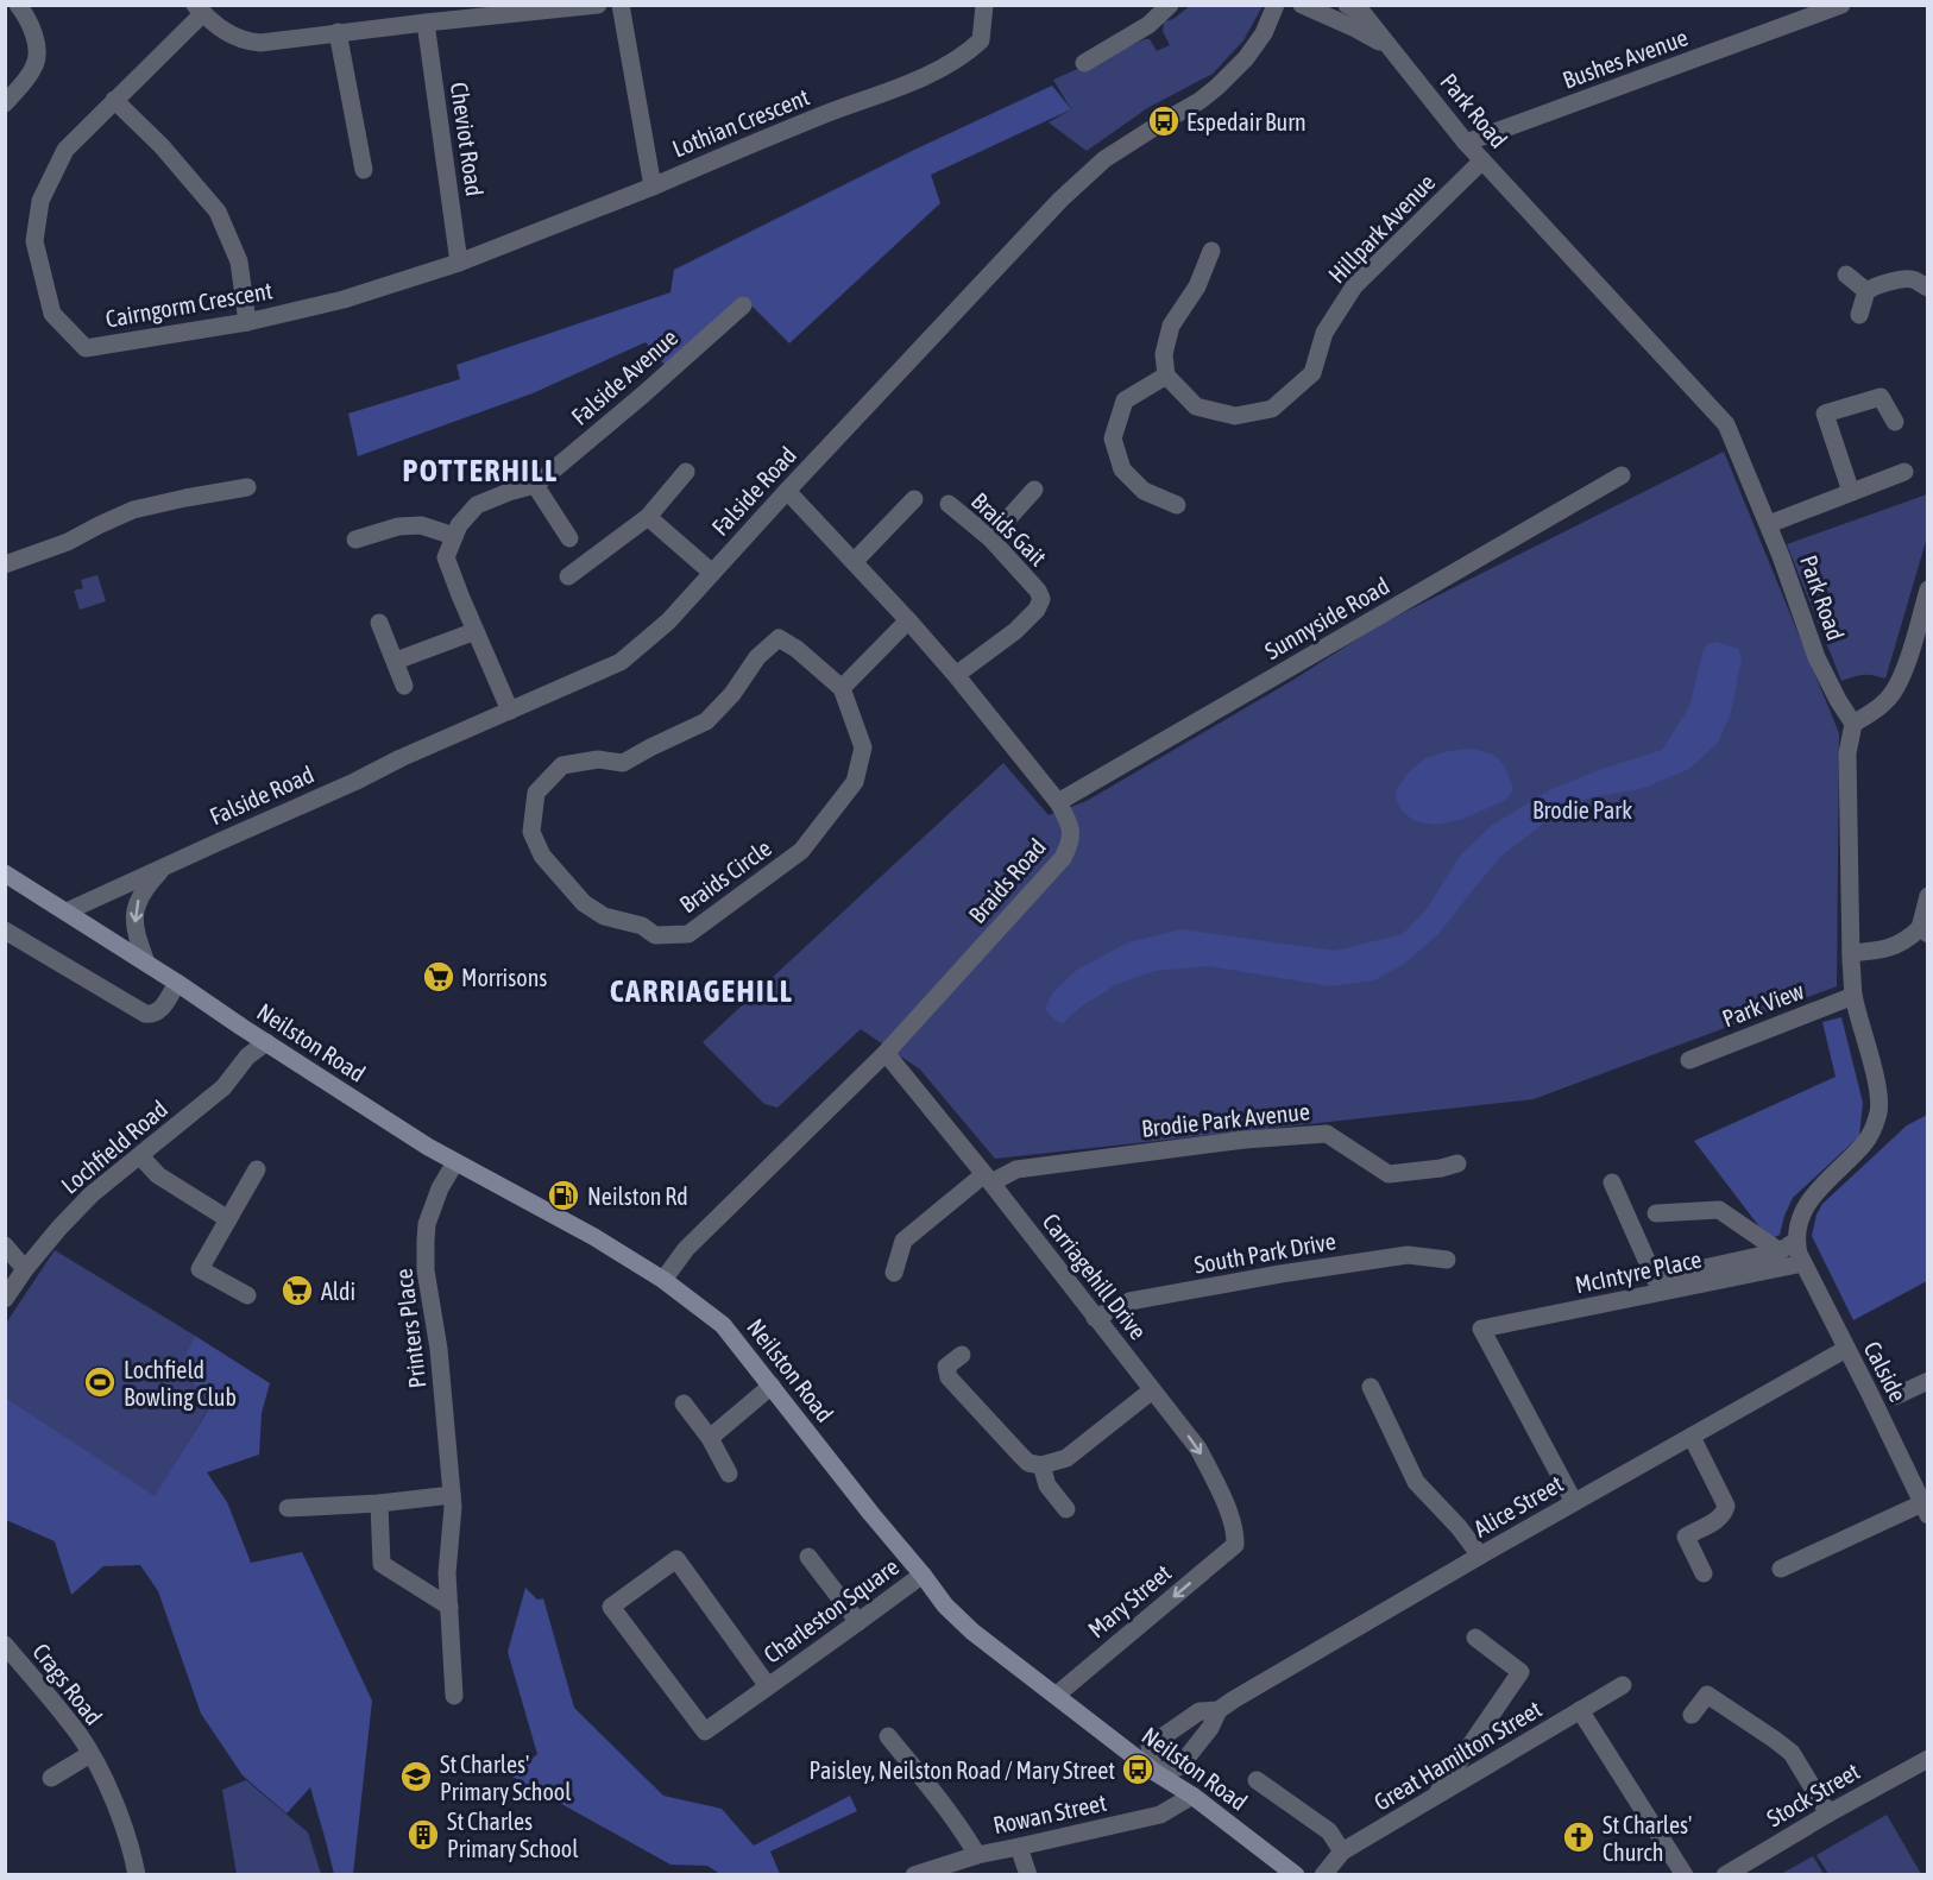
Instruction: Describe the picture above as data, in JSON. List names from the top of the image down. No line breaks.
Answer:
{"streets":{"main road":["Neilston Road"],"street":["Bushes Avenue","Park Road","Lothian Crescent","Cheviot Road","Hillpark Avenue","Cairngorm Crescent","Falside Avenue","Falside Road","Braids Gait","Sunnyside Road","Braids Circle","Braids Road","Park View","Brodie Park Avenue","Lochfield Road","South Park Drive","McIntyre Place","Carriagehill Drive","Printers Place","Calside","Alice Street","Mary Street","Charleston Square","Crags Road","Great Hamilton Street","Stock Street","Rowan Street"]},"crossings":[["Bushes Avenue","Park Road"],["Park Road","Hillpark Avenue"],["Lothian Crescent","Cairngorm Crescent"],["Cheviot Road","Cairngorm Crescent"],["Falside Avenue","Falside Road"],["Falside Road","Braids Road"],["Falside Road","Neilston Road"],["Braids Gait","Braids Road"],["Sunnyside Road","Braids Road"],["Braids Road","Neilston Road"],["Braids Road","Carriagehill Drive"],["Neilston Road","Lochfield Road"],["Neilston Road","Printers Place"],["Neilston Road","Alice Street"],["Neilston Road","Mary Street"],["Neilston Road","Charleston Square"],["Neilston Road","Rowan Street"],["Brodie Park Avenue","Carriagehill Drive"],["South Park Drive","Carriagehill Drive"],["McIntyre Place","Calside"],["McIntyre Place","Alice Street"],["Carriagehill Drive","Mary Street"],["Calside","Alice Street"]],"districts":["POTTERHILL","CARRIAGEHILL"],"parks":["Brodie Park"],"places":{"bus stop":["Espedair Burn","Paisley, Neilston Road / Mary Street"],"supermarket":["Morrisons","Aldi"],"fuel station":["Neilston Rd"],"sports":["Lochfield Bowling Club"],"school or university":["St Charles' Primary School"],"building":["St Charles Primary School"],"church":["St Charles' Church"]}}
